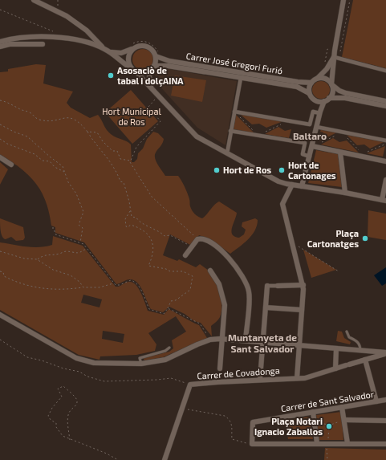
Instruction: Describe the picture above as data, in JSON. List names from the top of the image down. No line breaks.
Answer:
{"streets":{"street":["Carrer José Gregori Furió","Carrer de Covadonga","Carrer de Sant Salvador"]},"districts":["Baltaro","Muntanyeta de Sant Salvador"],"parks":["Hort Municipal de Ros"],"places":["Asosaciò de tabal i dolçAINA","Hort de Ros","Hort de Cartonages","Plaça Cartonatges","Plaça Notari Ignacio Zaballos"]}
